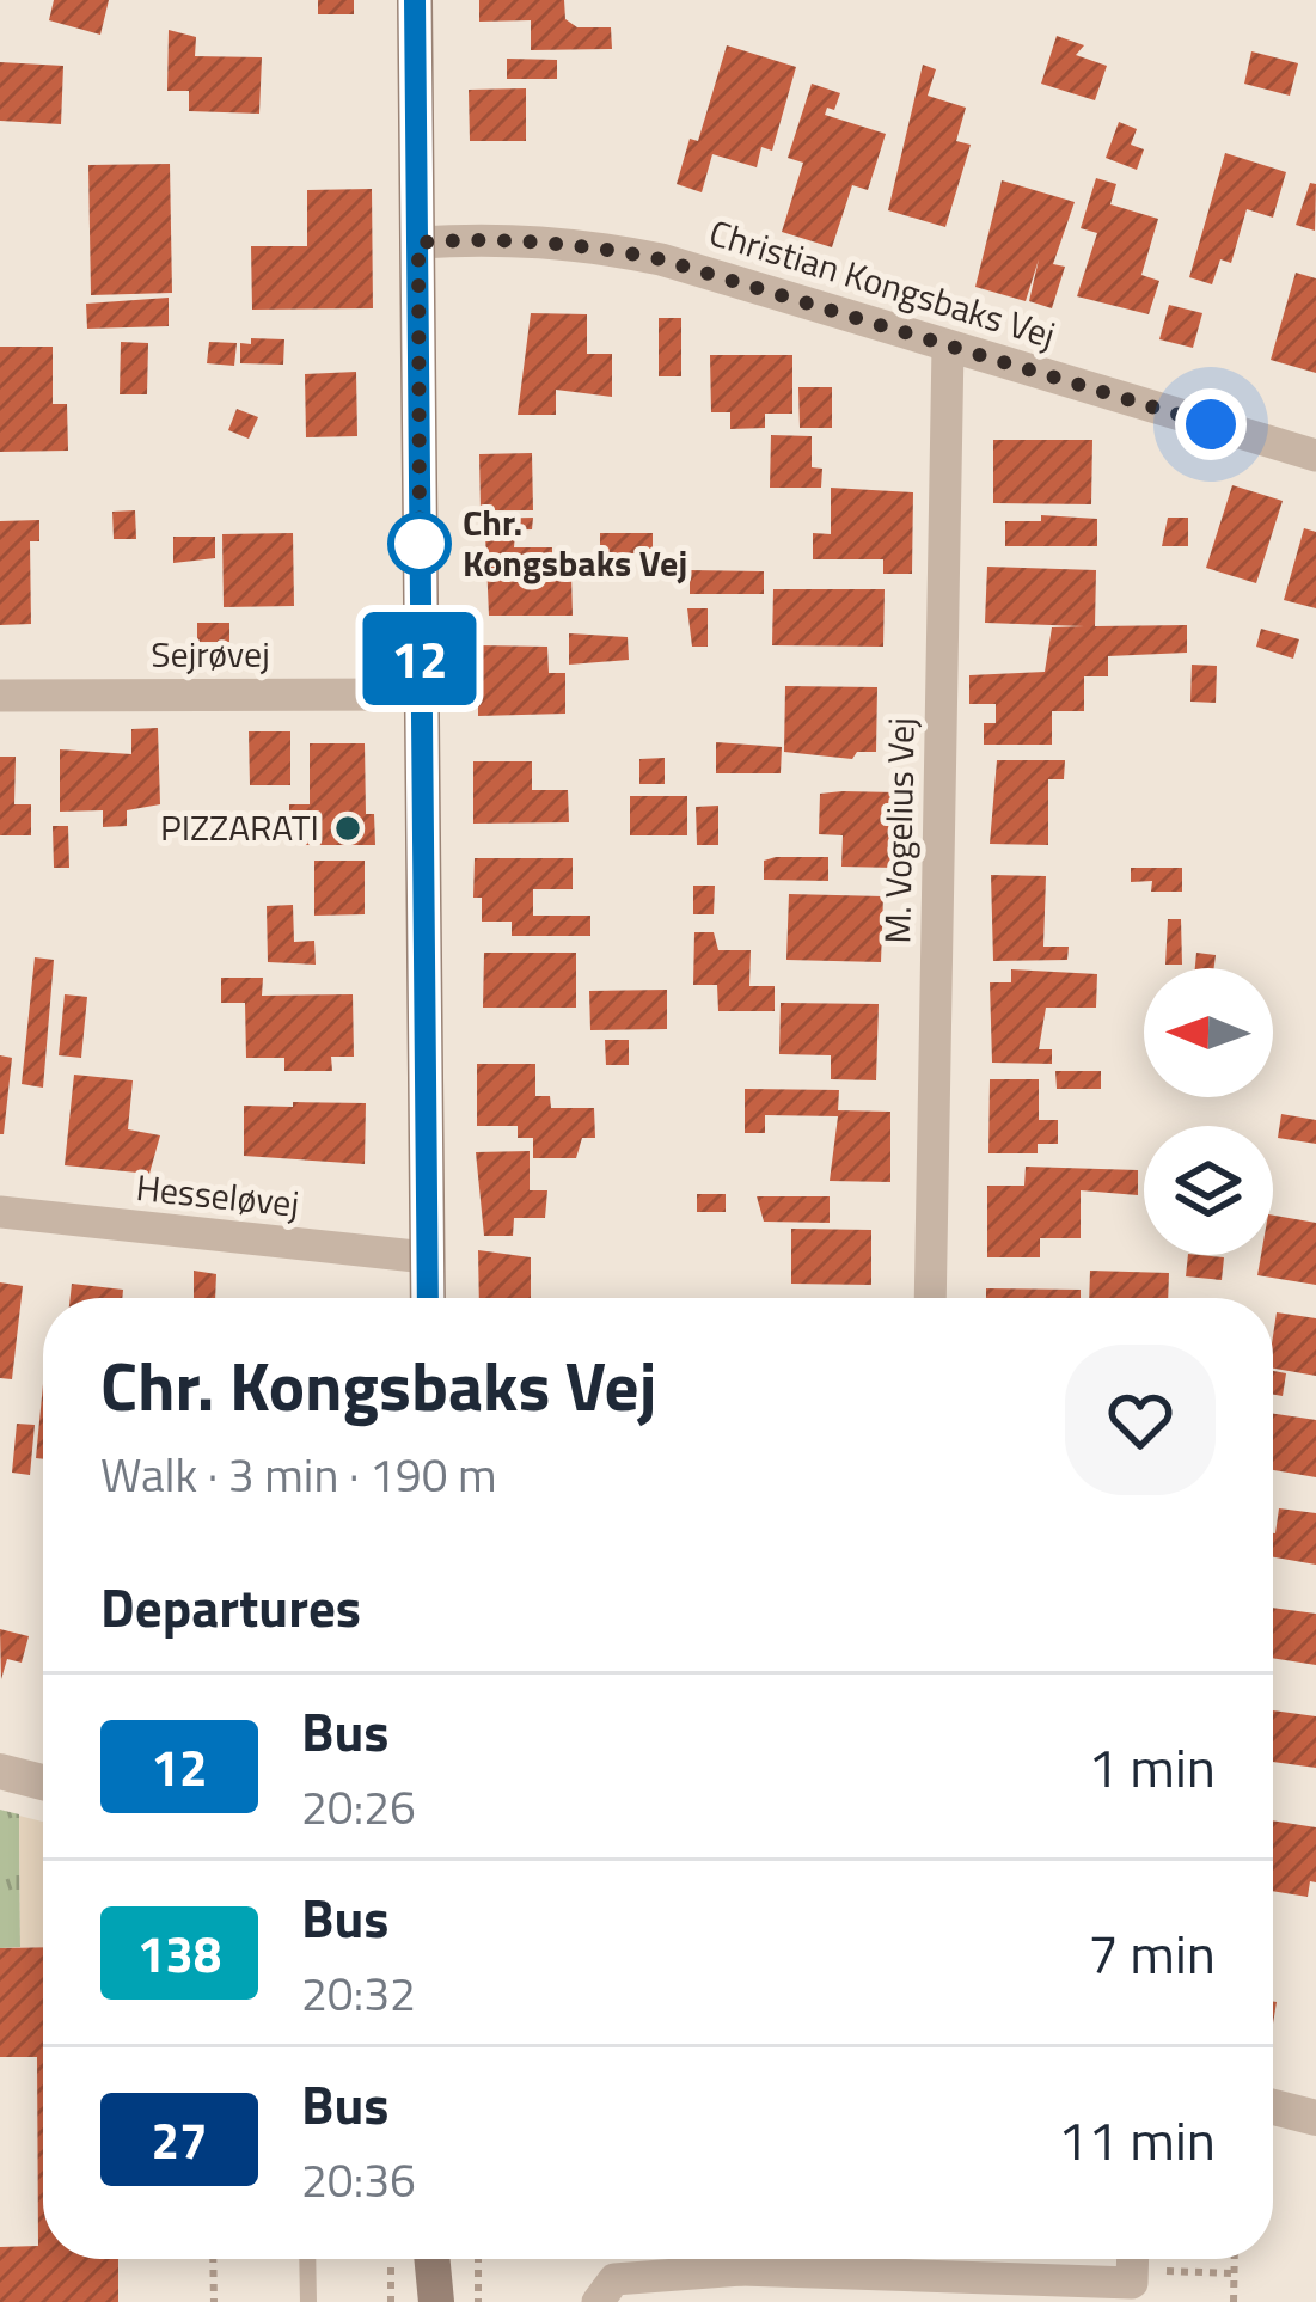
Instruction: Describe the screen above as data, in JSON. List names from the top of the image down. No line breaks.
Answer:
{"streets":{"street":["Christian Kongsbaks Vej","Sejrøvej","M. Vogelius Vej","Hesseløvej"]},"crossings":[["Christian Kongsbaks Vej","M. Vogelius Vej"]],"places":["Chr. Kongsbaks Vej","PIZZARATI"],"lines":["bus line 12"],"north":"left","page":{"on_map":"12","heading":[["Chr. Kongsbaks Vej","Walk · 3 min · 190 m"],"Departures"],"list":[{"mark":"12","name":"Bus","note":"20:26","value":"1 min"},{"mark":"138","name":"Bus","note":"20:32","value":"7 min"},{"mark":"27","name":"Bus","note":"20:36","value":"11 min"}]}}
